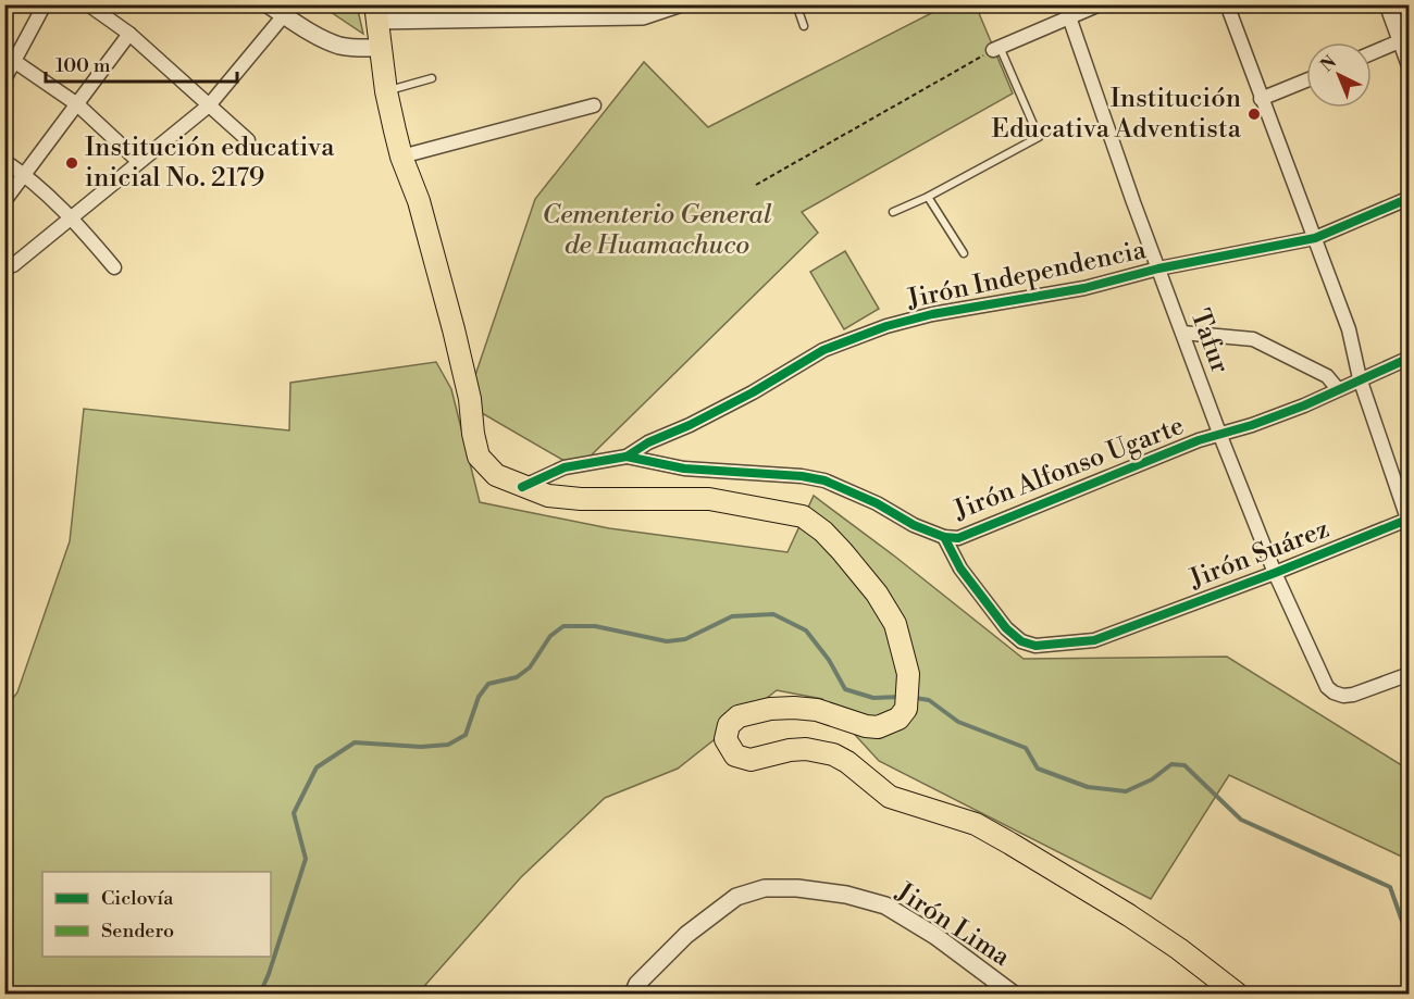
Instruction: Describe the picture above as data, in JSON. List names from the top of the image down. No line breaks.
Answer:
{"streets":{"street":["Jirón Independencia","Tafur","Jirón Alfonso Ugarte","Jirón Suárez","Jirón Lima"]},"crossings":[["Jirón Independencia","Tafur"],["Jirón Independencia","Jirón Alfonso Ugarte"],["Tafur","Jirón Alfonso Ugarte"],["Tafur","Jirón Suárez"],["Jirón Alfonso Ugarte","Jirón Suárez"]],"parks":["Cementerio General de Huamachuco"],"places":["Institución Educativa Adventista","Institución educativa inicial No. 2179"],"legend":["Ciclovía","Sendero"],"scale_bar":"100 m","north":"top left"}
